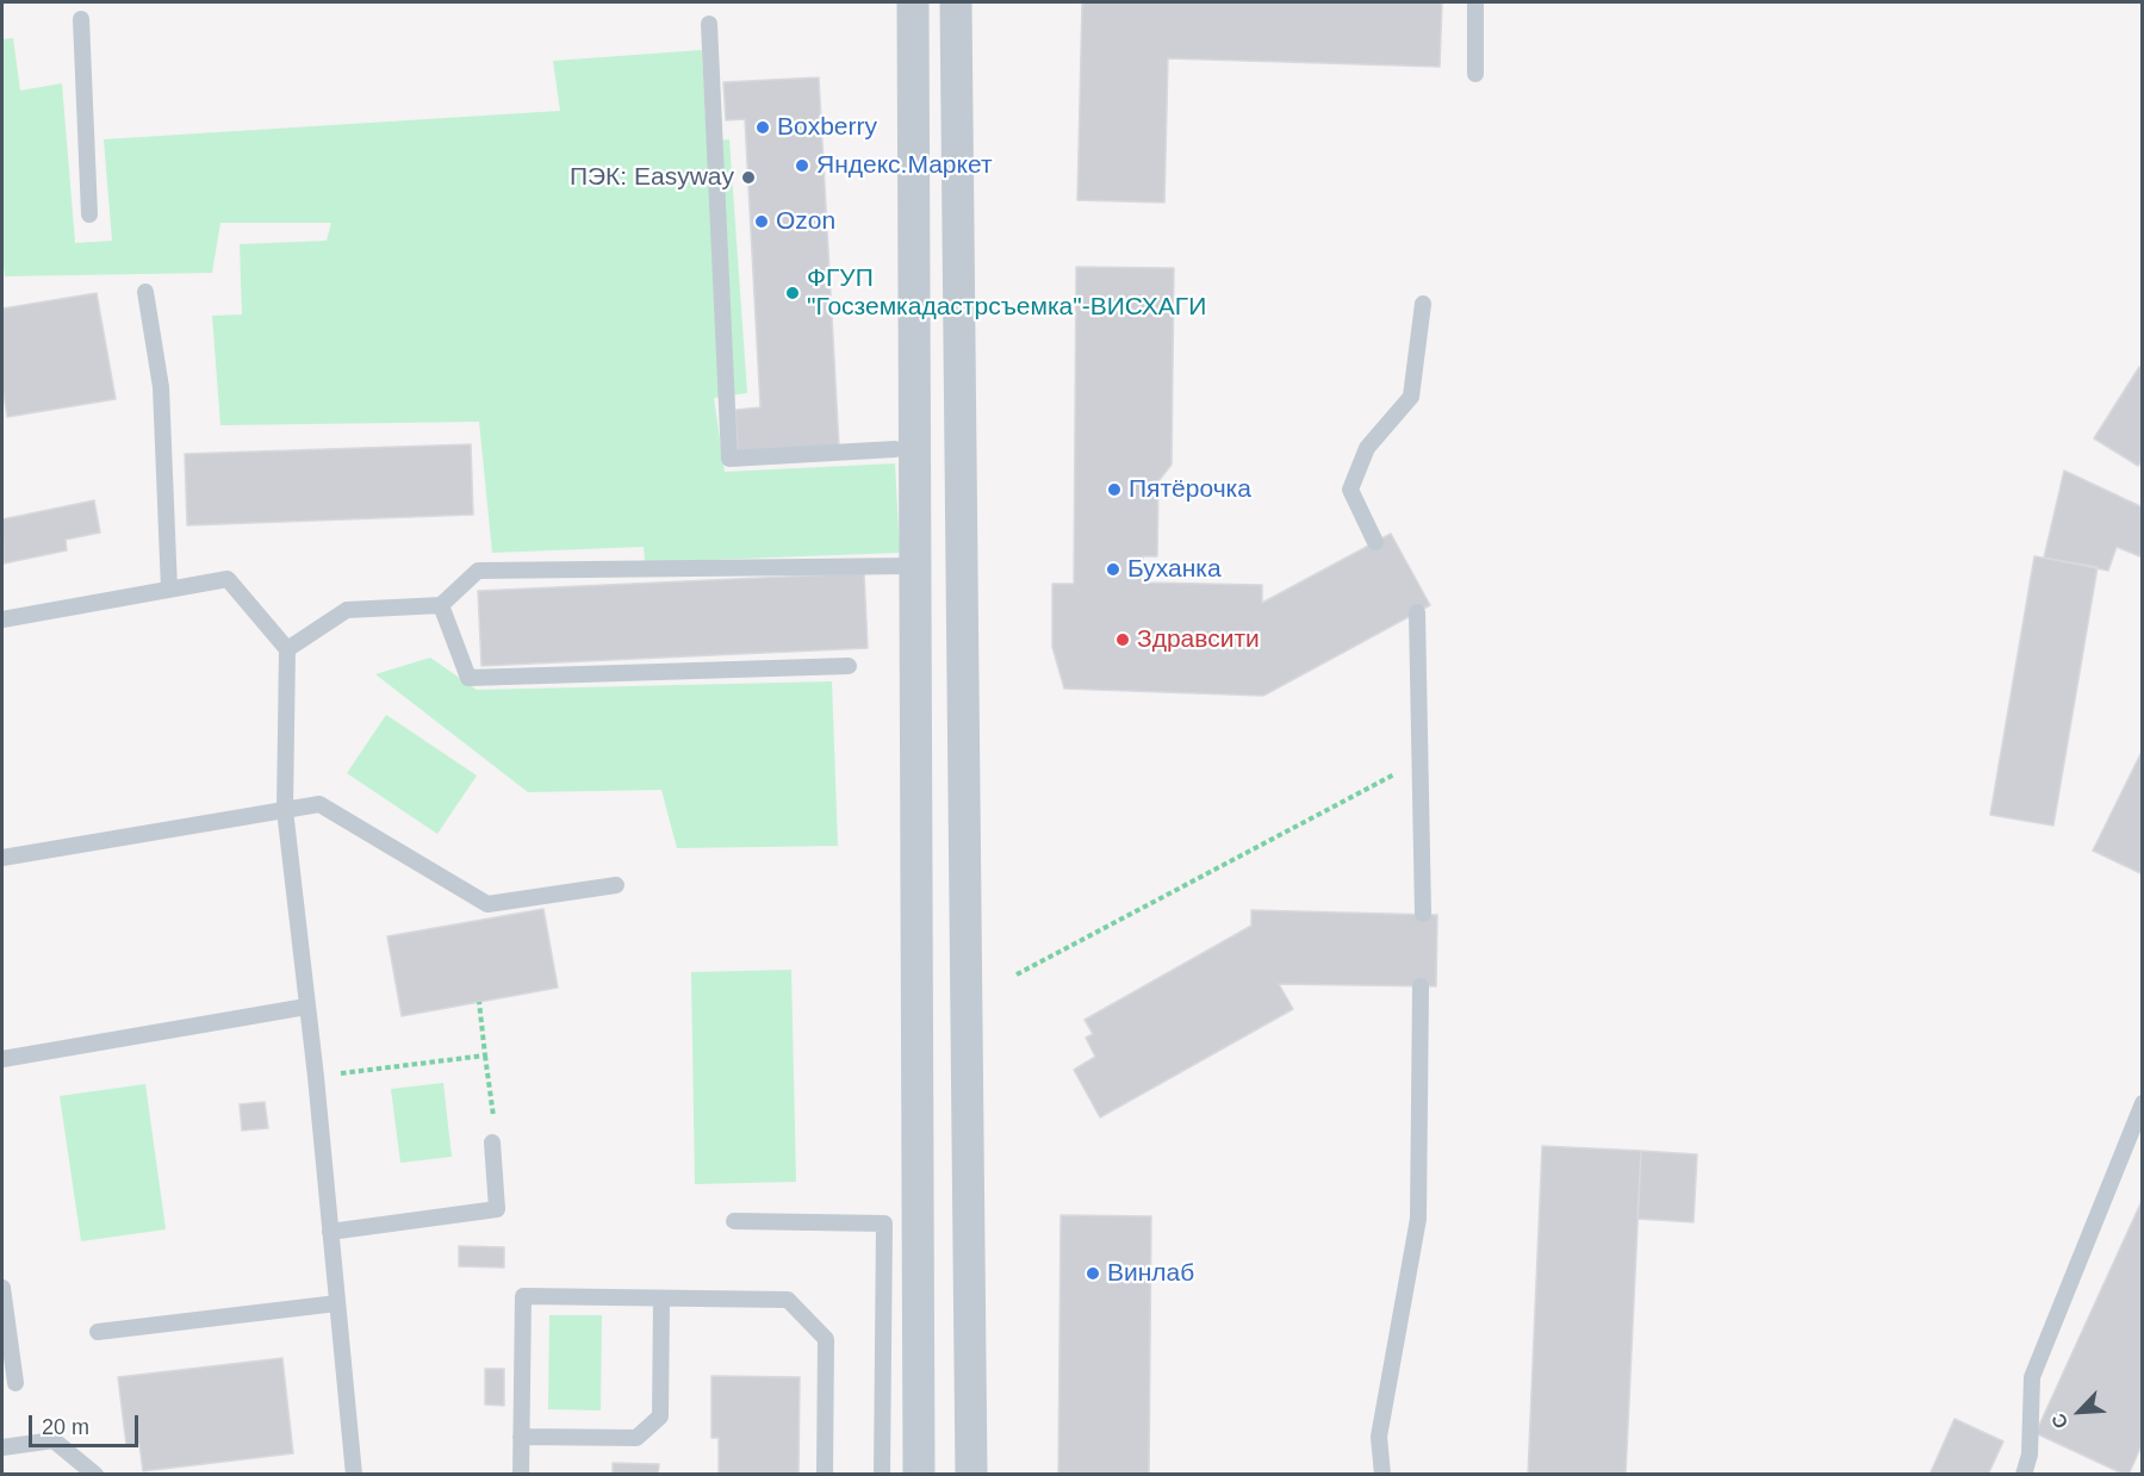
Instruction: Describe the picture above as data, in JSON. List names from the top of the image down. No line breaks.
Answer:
{"places":["Boxberry","Яндекс.Маркет","ПЭК: Easyway","Ozon","ФГУП \"Госземкадастрсъемка\"-ВИСХАГИ","Пятёрочка","Буханка","Здравсити","Винлаб"],"scale_bar":"20 m","north":"bottom left"}
